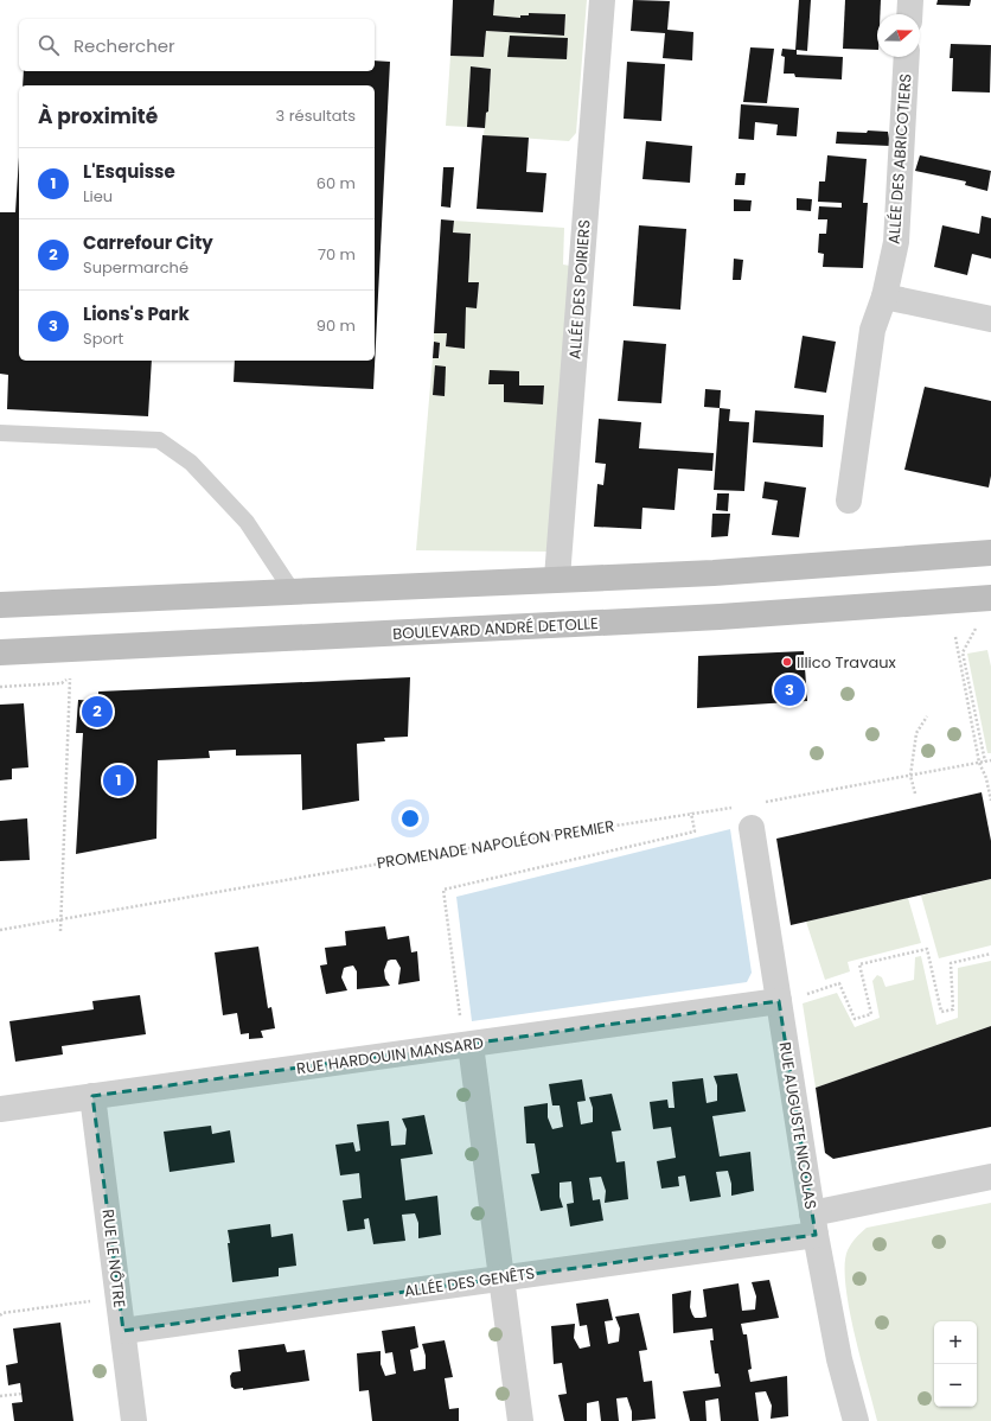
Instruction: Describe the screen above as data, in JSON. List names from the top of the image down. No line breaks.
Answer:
{"streets":{"main road":["BOULEVARD ANDRÉ DETOLLE"],"street":["ALLÉE DES ABRICOTIERS","ALLÉE DES POIRIERS","RUE HARDOUIN MANSARD","RUE AUGUSTE NICOLAS","RUE LE NÔTRE","ALLÉE DES GENÊTS"],"path":["PROMENADE NAPOLÉON PREMIER"]},"crossings":[["PROMENADE NAPOLÉON PREMIER","RUE AUGUSTE NICOLAS"],["RUE HARDOUIN MANSARD","RUE AUGUSTE NICOLAS"],["RUE HARDOUIN MANSARD","RUE LE NÔTRE"],["RUE AUGUSTE NICOLAS","ALLÉE DES GENÊTS"],["RUE LE NÔTRE","ALLÉE DES GENÊTS"]],"places":["Illico Travaux"],"north":"right","page":{"search":"Rechercher","heading":["À proximité","3 résultats"],"list":[{"mark":"1","name":"L'Esquisse","note":"Lieu","value":"60 m"},{"mark":"2","name":"Carrefour City","note":"Supermarché","value":"70 m"},{"mark":"3","name":"Lions's Park","note":"Sport","value":"90 m"}],"pins":["3","2","1"],"map_buttons":["+","−"]}}
